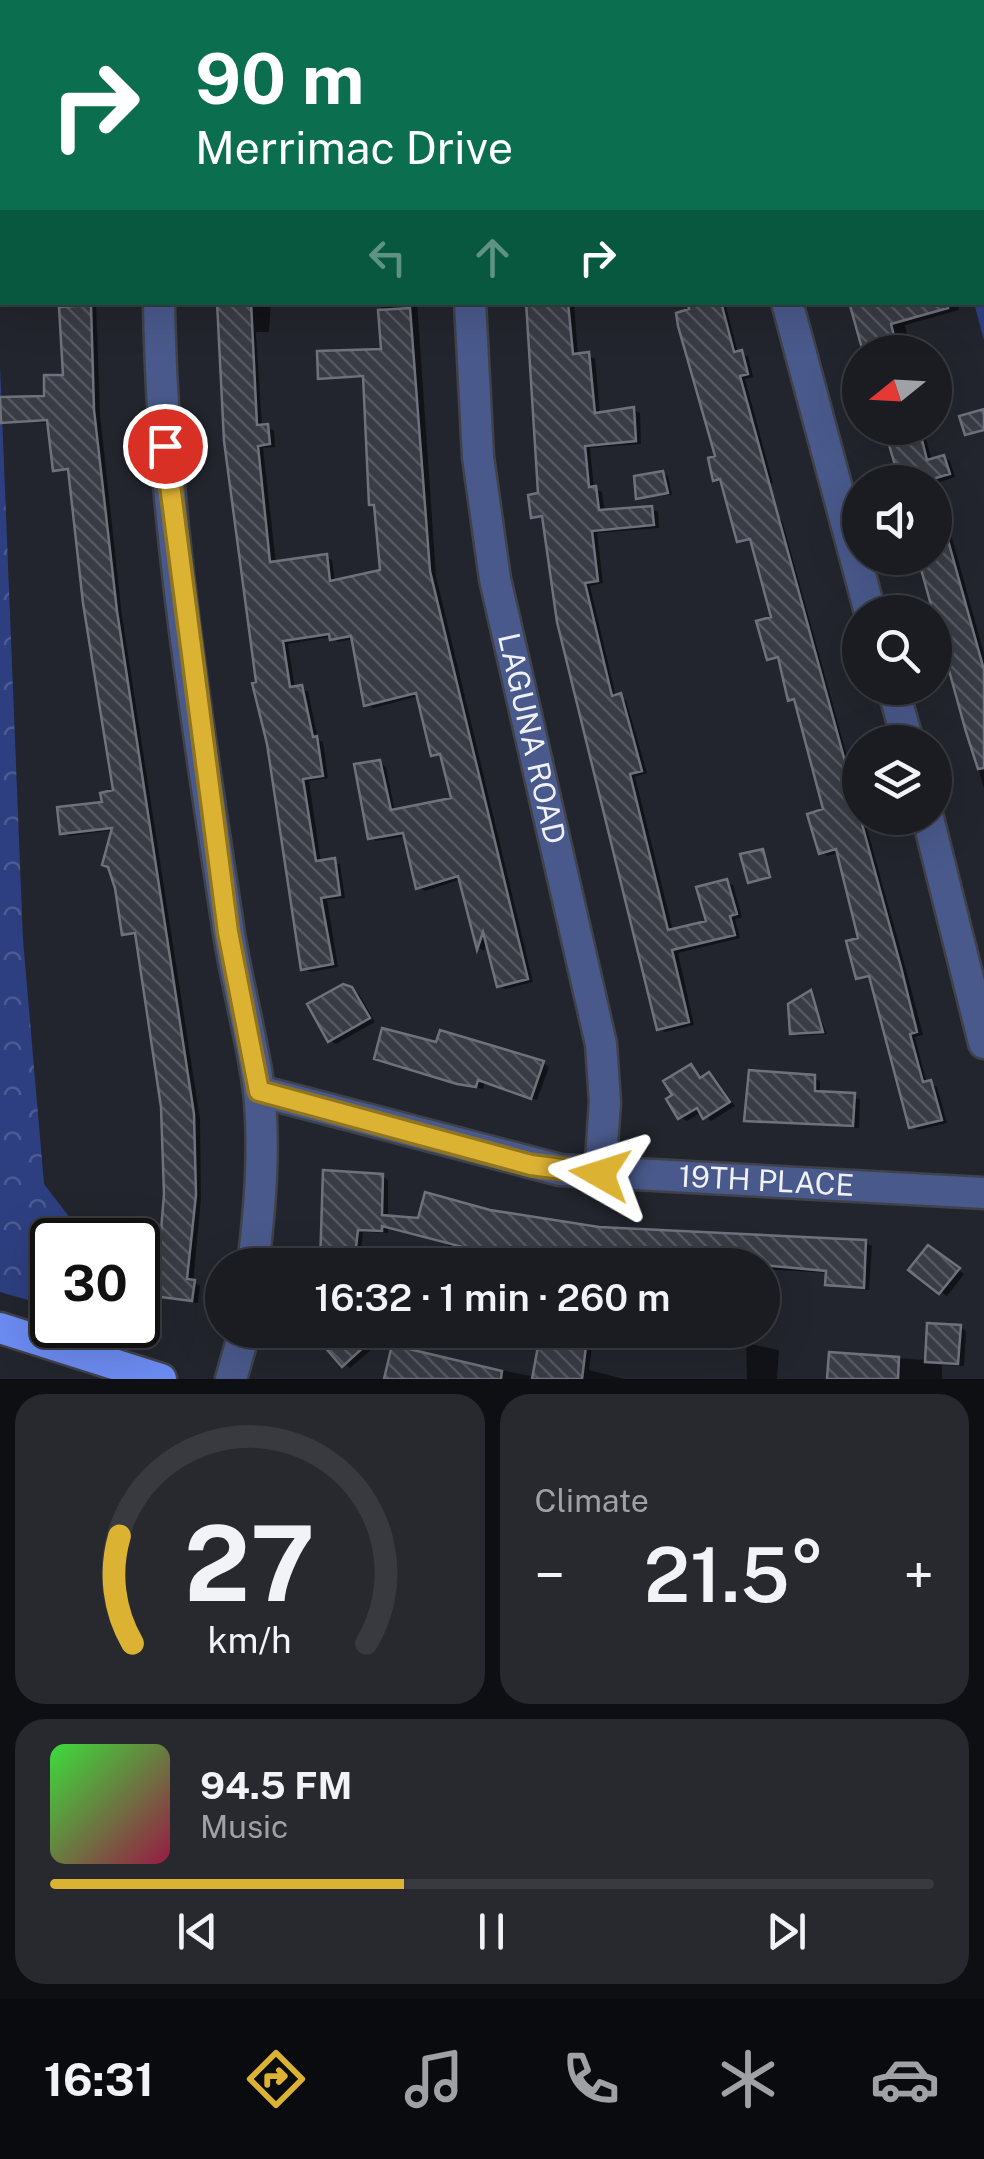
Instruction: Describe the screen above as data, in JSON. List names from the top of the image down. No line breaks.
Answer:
{"streets":{"street":["LAGUNA ROAD","19TH PLACE"]},"crossings":[["LAGUNA ROAD","19TH PLACE"]],"north":"left","page":{"turn":["90 m","Merrimac Drive"],"limit":"30","trip":"16:32 · 1 min · 260 m","tile":"Climate","heat":["−","21.5°","+"],"song":["94.5 FM","Music"],"tabs":"16:31","gauge":["27","km/h"]}}
